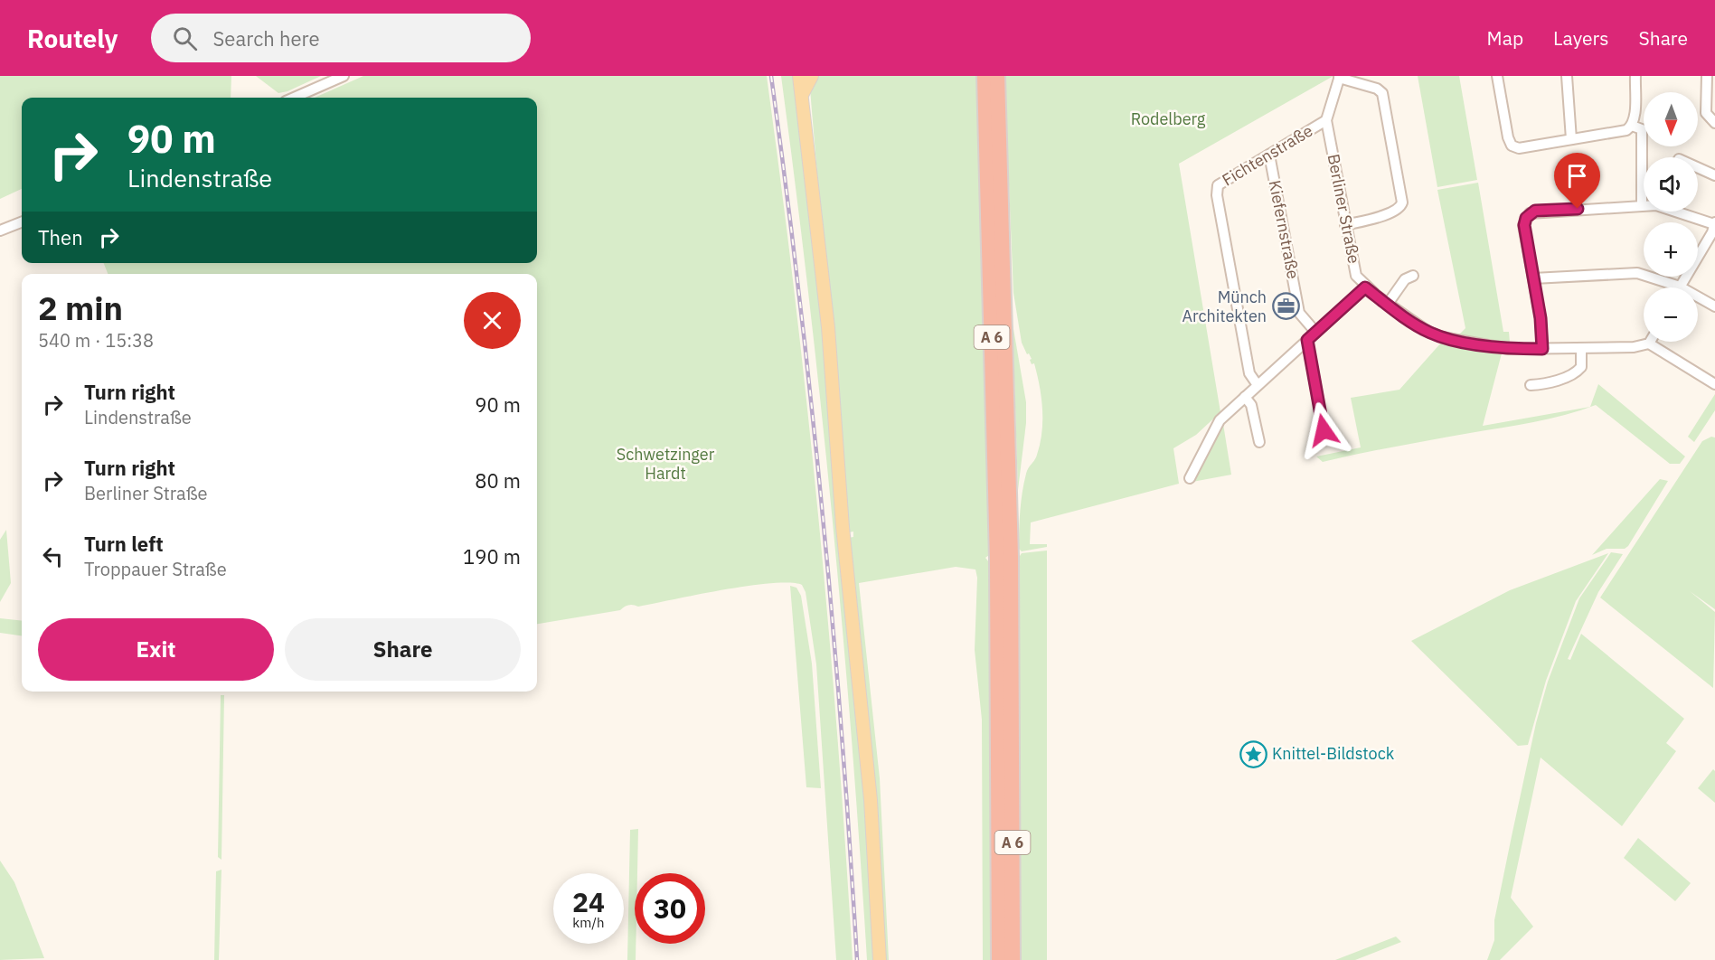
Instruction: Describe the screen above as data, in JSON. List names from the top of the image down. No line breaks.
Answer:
{"streets":{"highway":["A 6"],"street":["Fichtenstraße","Berliner Straße","Kiefernstraße"]},"crossings":[["Fichtenstraße","Berliner Straße"],["Fichtenstraße","Kiefernstraße"]],"parks":["Rodelberg","Schwetzinger Hardt"],"places":{"office":["Münch Architekten"],"place":["Knittel-Bildstock"]},"north":"bottom","page":{"header":"Routely","search":"Search here","nav":["Map","Layers","Share"],"map_buttons":["+","−"],"turn":["90 m","Lindenstraße"],"then":"Then","heading":["2 min","540 m · 15:38"],"list":[{"name":"Turn right","note":"Lindenstraße","value":"90 m"},{"name":"Turn right","note":"Berliner Straße","value":"80 m"},{"name":"Turn left","note":"Troppauer Straße","value":"190 m"}],"buttons":["Exit","Share"],"speed":"24 km/h","limit":"30"}}
